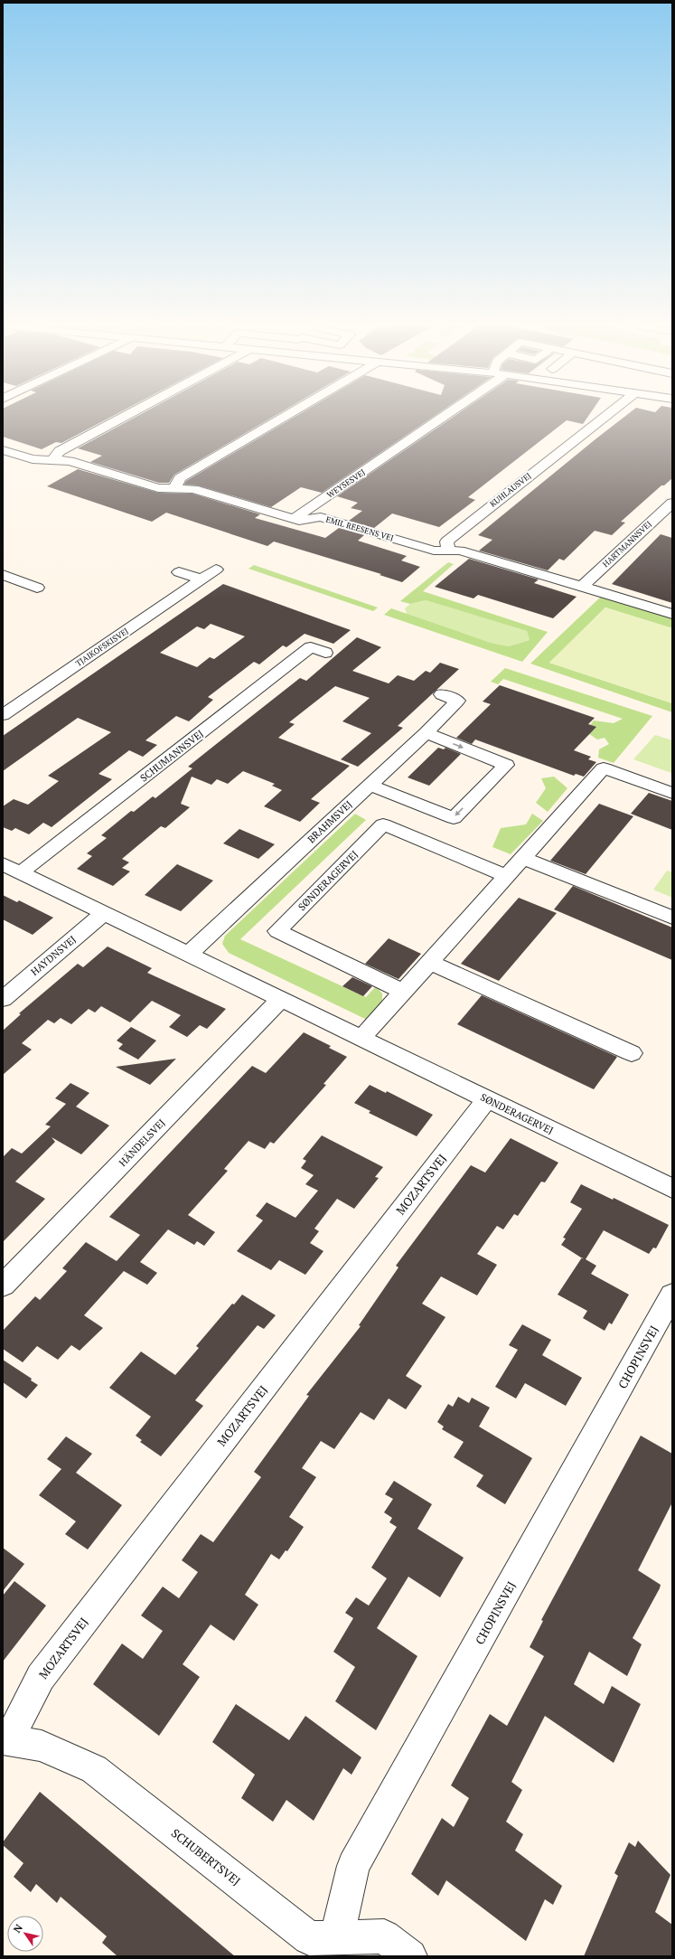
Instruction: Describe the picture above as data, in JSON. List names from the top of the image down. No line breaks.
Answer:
{"streets":{"street":["WEYSESVEJ","KUHLAUSVEJ","EMIL REESENS VEJ","HARTMANNSVEJ","TJAIKOFSKISVEJ","SCHUMANNSVEJ","BRAHMSVEJ","SØNDERAGERVEJ","HAYDNSVEJ","HÄNDELSVEJ","MOZARTSVEJ","CHOPINSVEJ","SCHUBERTSVEJ"]},"crossings":[["WEYSESVEJ","EMIL REESENS VEJ"],["KUHLAUSVEJ","EMIL REESENS VEJ"],["EMIL REESENS VEJ","HARTMANNSVEJ"],["SCHUMANNSVEJ","SØNDERAGERVEJ"],["BRAHMSVEJ","SØNDERAGERVEJ"],["SØNDERAGERVEJ","HAYDNSVEJ"],["SØNDERAGERVEJ","HÄNDELSVEJ"],["SØNDERAGERVEJ","MOZARTSVEJ"],["MOZARTSVEJ","SCHUBERTSVEJ"],["CHOPINSVEJ","SCHUBERTSVEJ"]],"north":"top left"}
